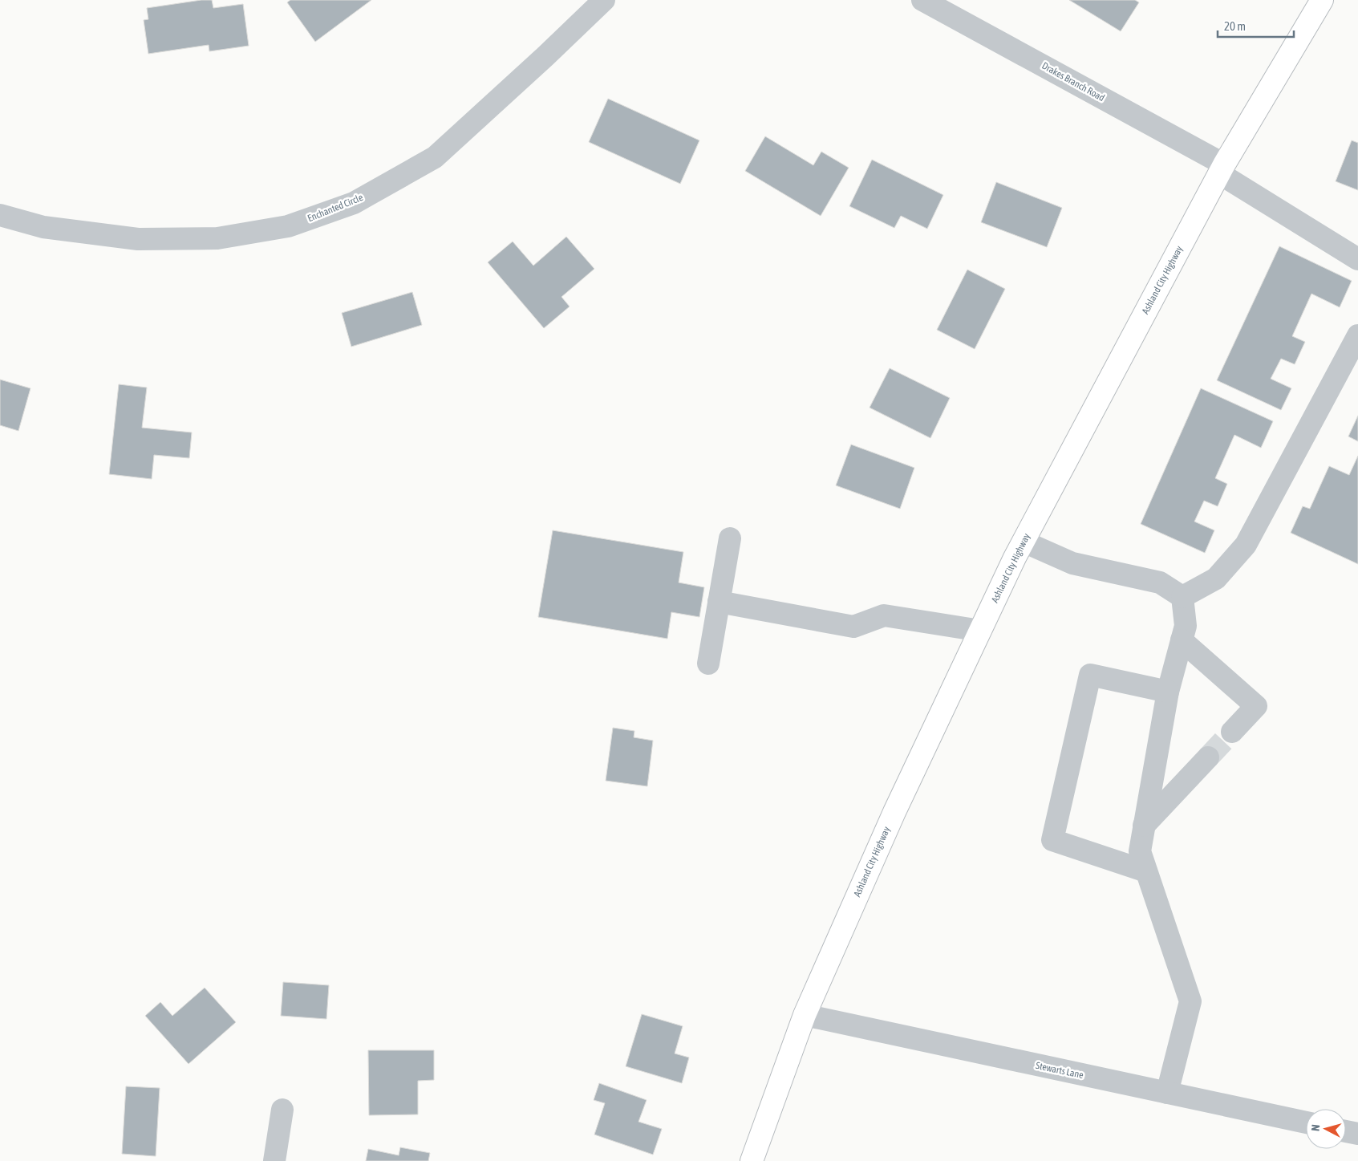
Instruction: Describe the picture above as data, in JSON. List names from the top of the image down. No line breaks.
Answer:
{"streets":{"main road":["Ashland City Highway"],"street":["Drakes Branch Road","Enchanted Circle","Stewarts Lane"]},"crossings":[["Drakes Branch Road","Ashland City Highway"],["Ashland City Highway","Stewarts Lane"]],"scale_bar":"20 m","north":"left"}
